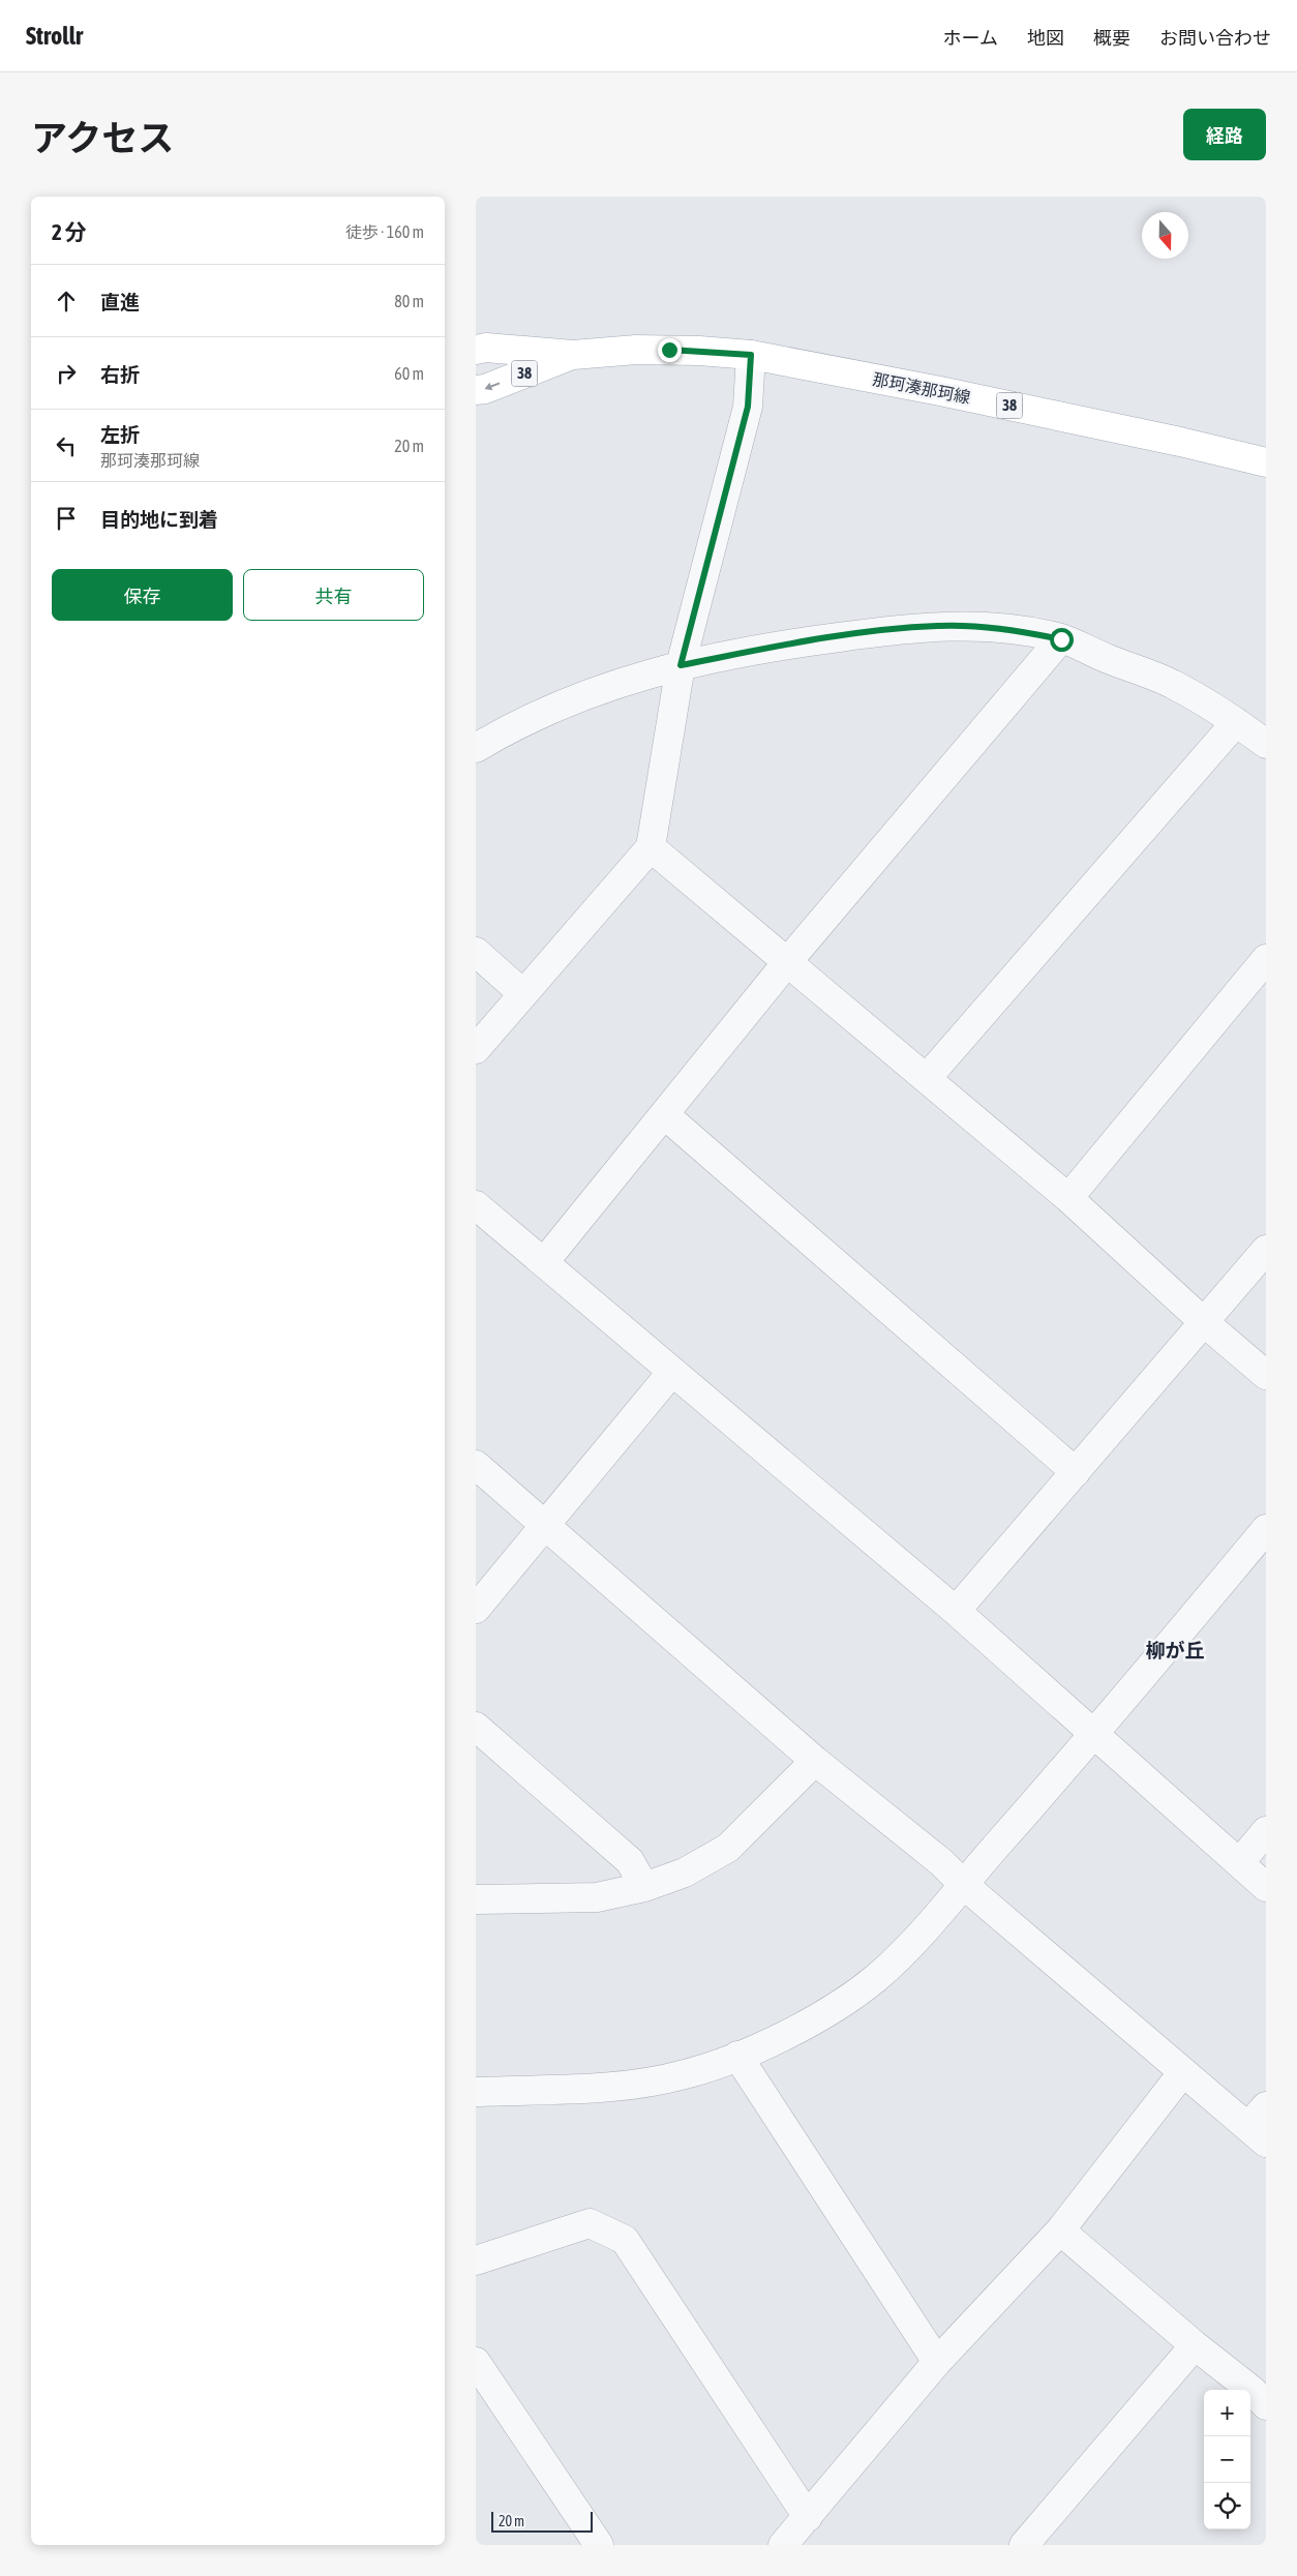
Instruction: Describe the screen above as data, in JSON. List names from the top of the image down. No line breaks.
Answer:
{"streets":{"main road":["38","那珂湊那珂線"]},"districts":["柳が丘"],"scale_bar":"20 m","north":"bottom","page":{"header":"Strollr","nav":["ホーム","地図","概要","お問い合わせ"],"title":"アクセス","buttons":["経路",["保存","共有"]],"heading":["2 分","徒歩 · 160 m"],"list":[["直進","80 m"],["右折","60 m"],["左折","那珂湊那珂線","20 m"],"目的地に到着"],"map_buttons":["+","−"],"scale":"20 m"}}
